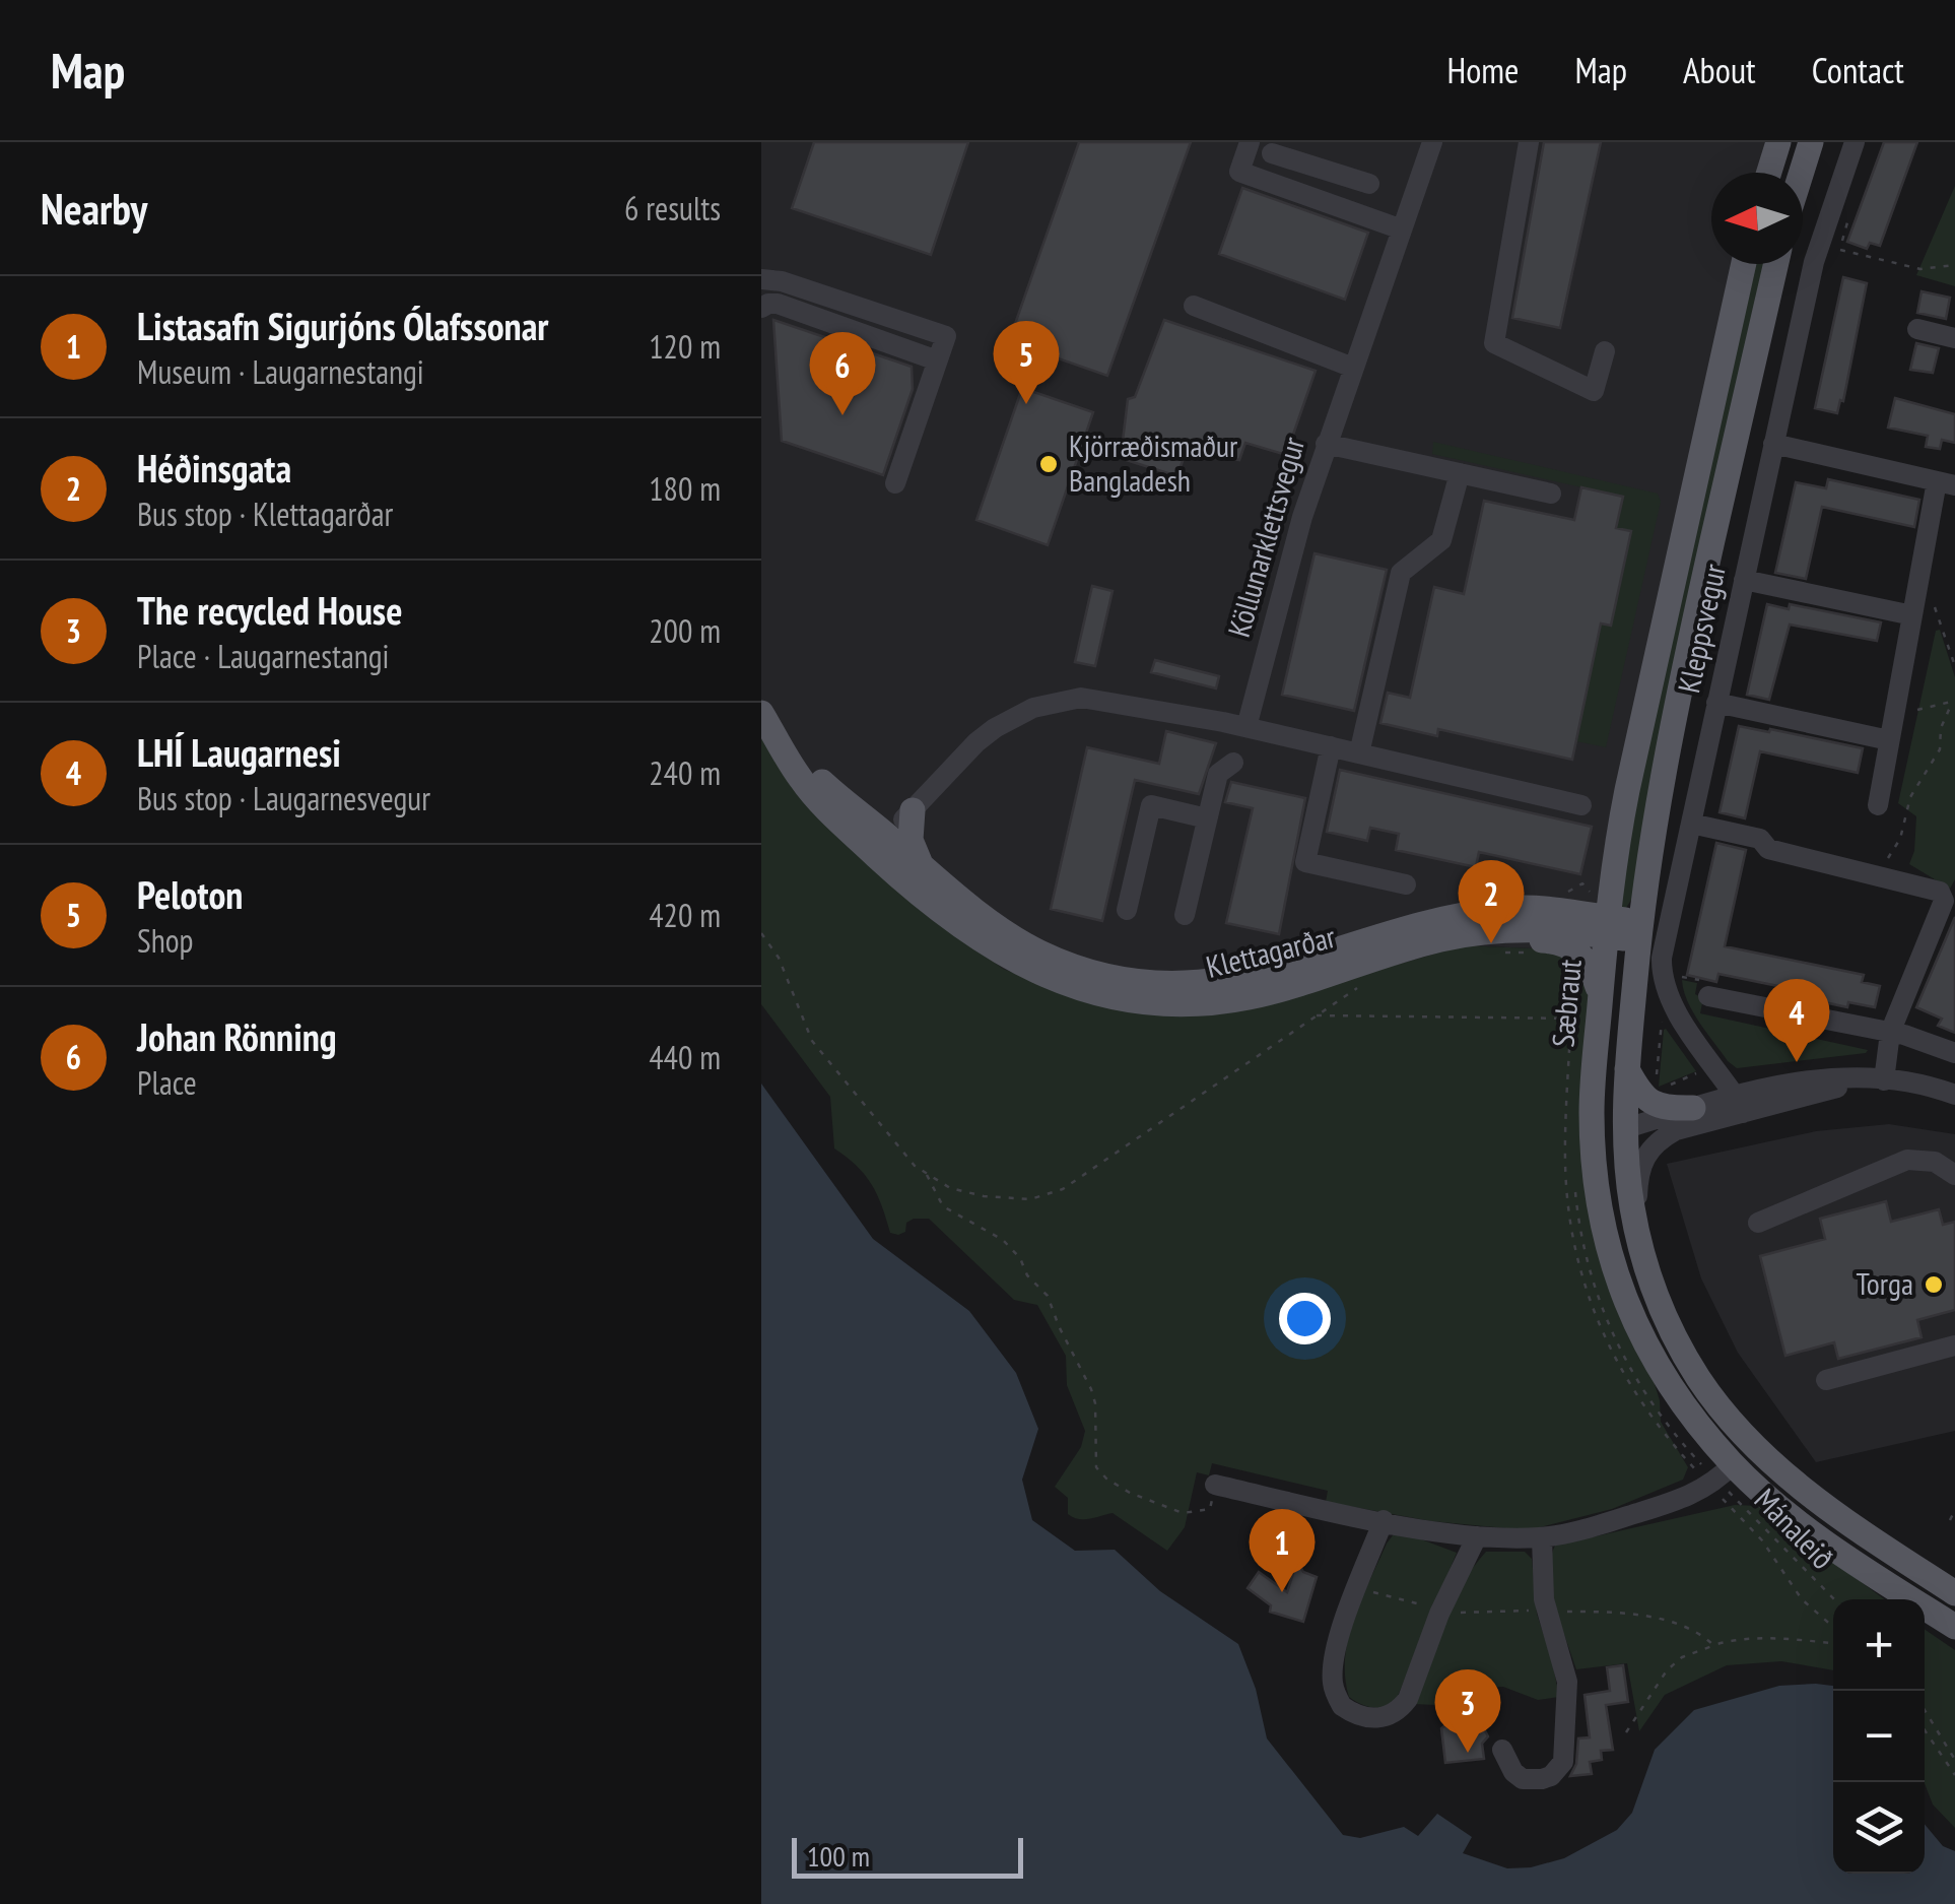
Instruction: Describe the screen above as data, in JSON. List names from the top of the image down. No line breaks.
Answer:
{"streets":{"main road":["Klettagarðar","Sæbraut"],"street":["Köllunarklettsvegur","Kleppsvegur"],"path":["Mánaleið"]},"crossings":[["Klettagarðar","Sæbraut"],["Sæbraut","Mánaleið"]],"places":["Kjörræðismaður Bangladesh","Torga"],"scale_bar":"100 m","north":"left","page":{"header":"Map","nav":["Home","Map","About","Contact"],"heading":["Nearby","6 results"],"list":[{"mark":"1","name":"Listasafn Sigurjóns Ólafssonar","note":"Museum · Laugarnestangi","value":"120 m"},{"mark":"2","name":"Héðinsgata","note":"Bus stop · Klettagarðar","value":"180 m"},{"mark":"3","name":"The recycled House","note":"Place · Laugarnestangi","value":"200 m"},{"mark":"4","name":"LHÍ Laugarnesi","note":"Bus stop · Laugarnesvegur","value":"240 m"},{"mark":"5","name":"Peloton","note":"Shop","value":"420 m"},{"mark":"6","name":"Johan Rönning","note":"Place","value":"440 m"}],"pins":["5","6","2","4","1","3"],"map_buttons":["+","−"],"scale":"100 m"}}
